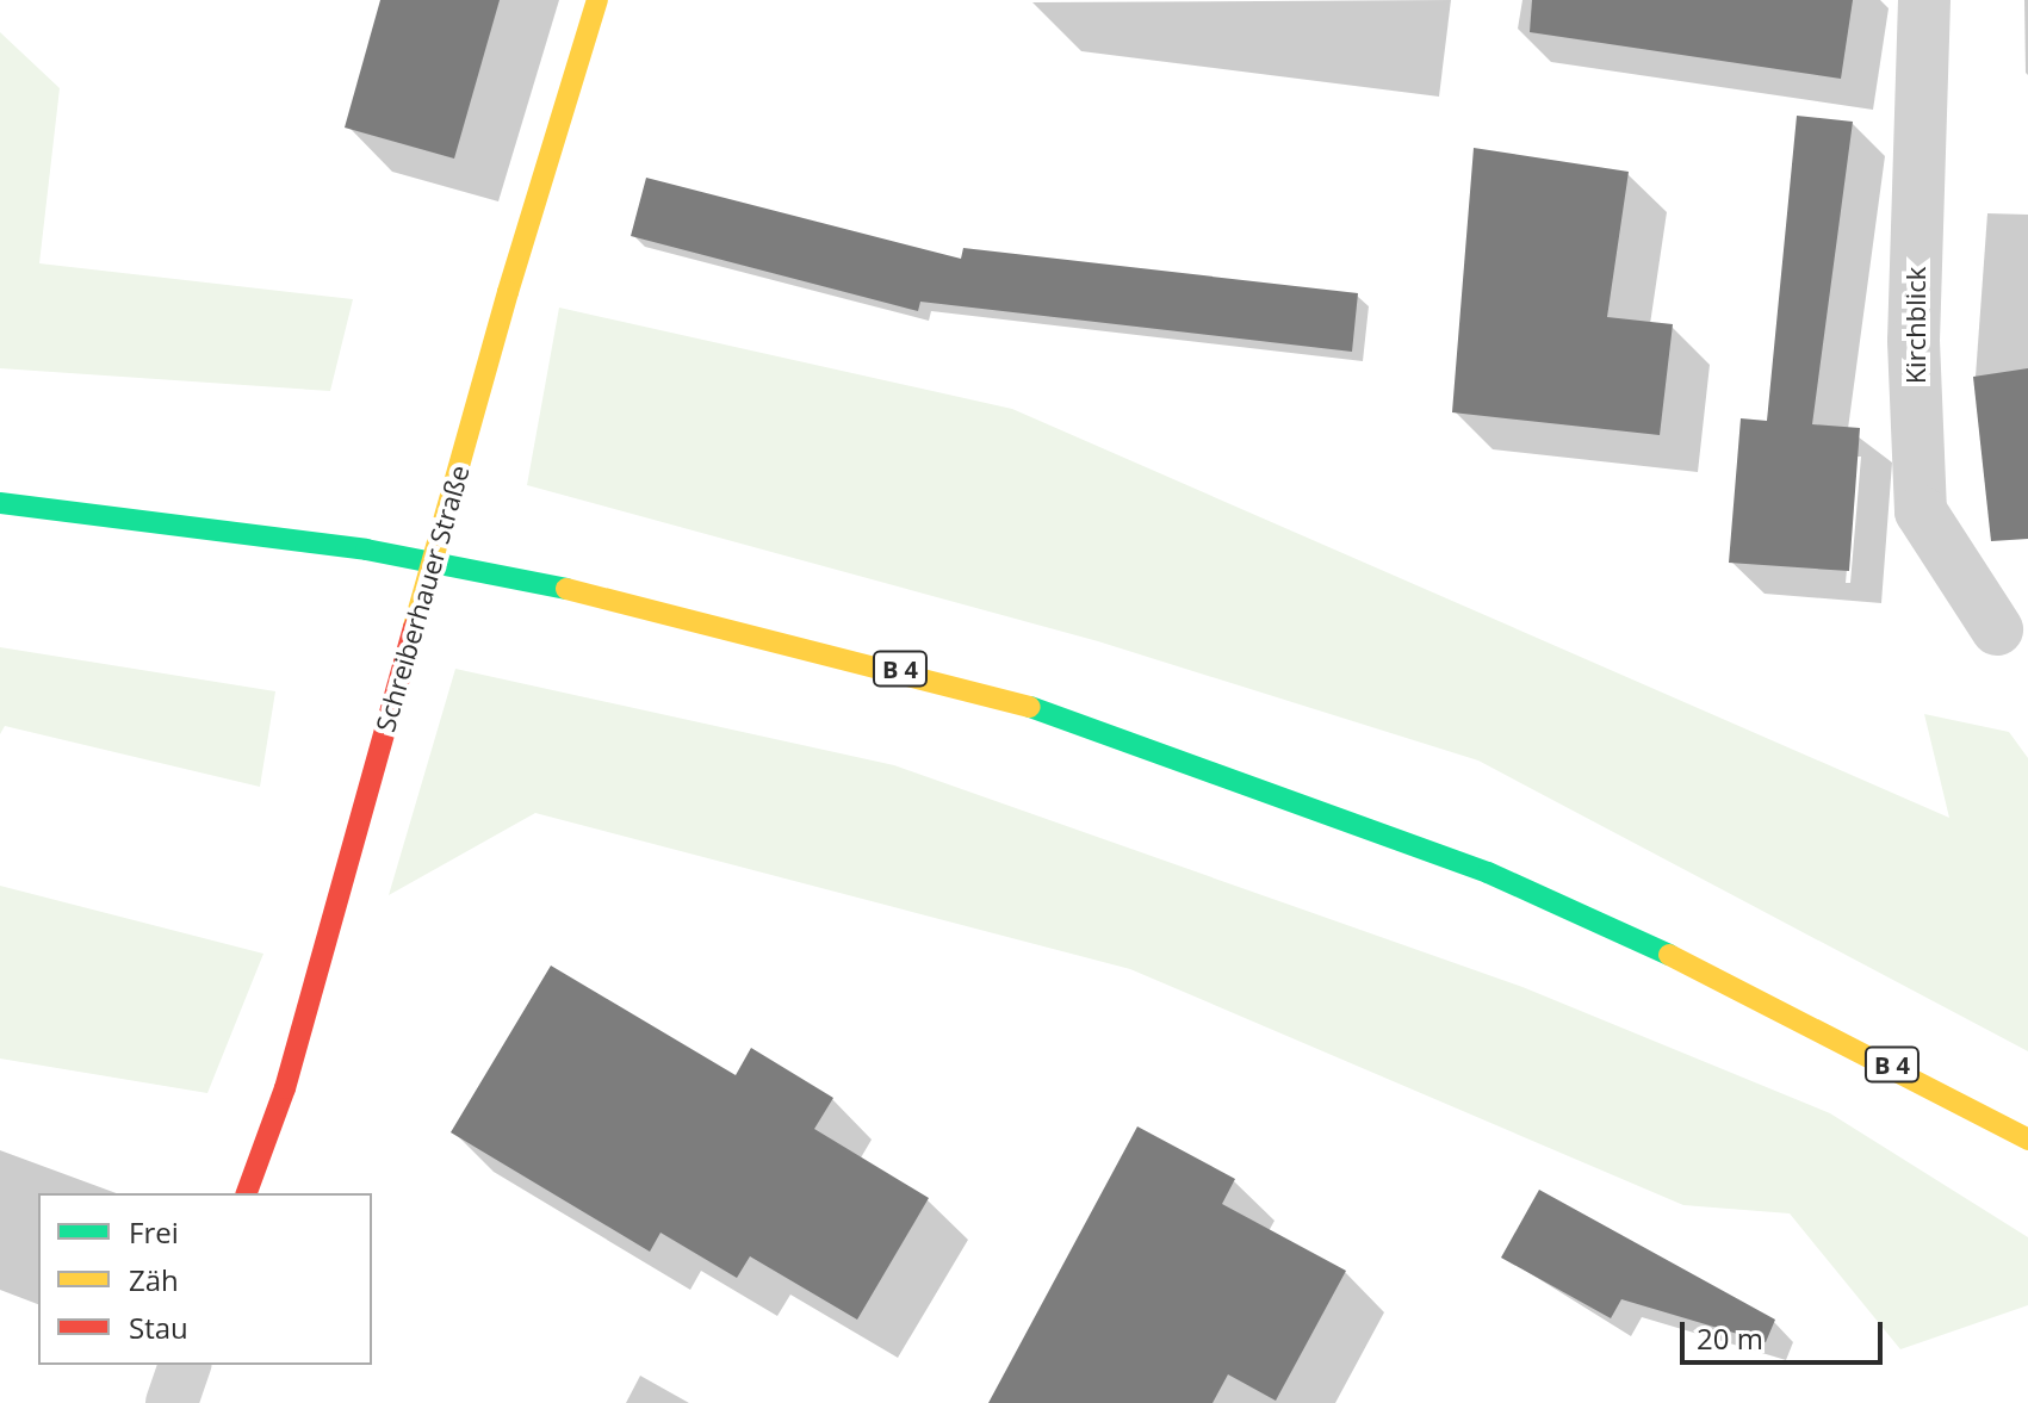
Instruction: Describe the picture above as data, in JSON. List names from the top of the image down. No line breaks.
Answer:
{"streets":{"main road":["Schreiberhauer Straße","B 4"],"street":["Kirchblick"]},"legend":["Frei","Zäh","Stau"],"scale_bar":"20 m"}
